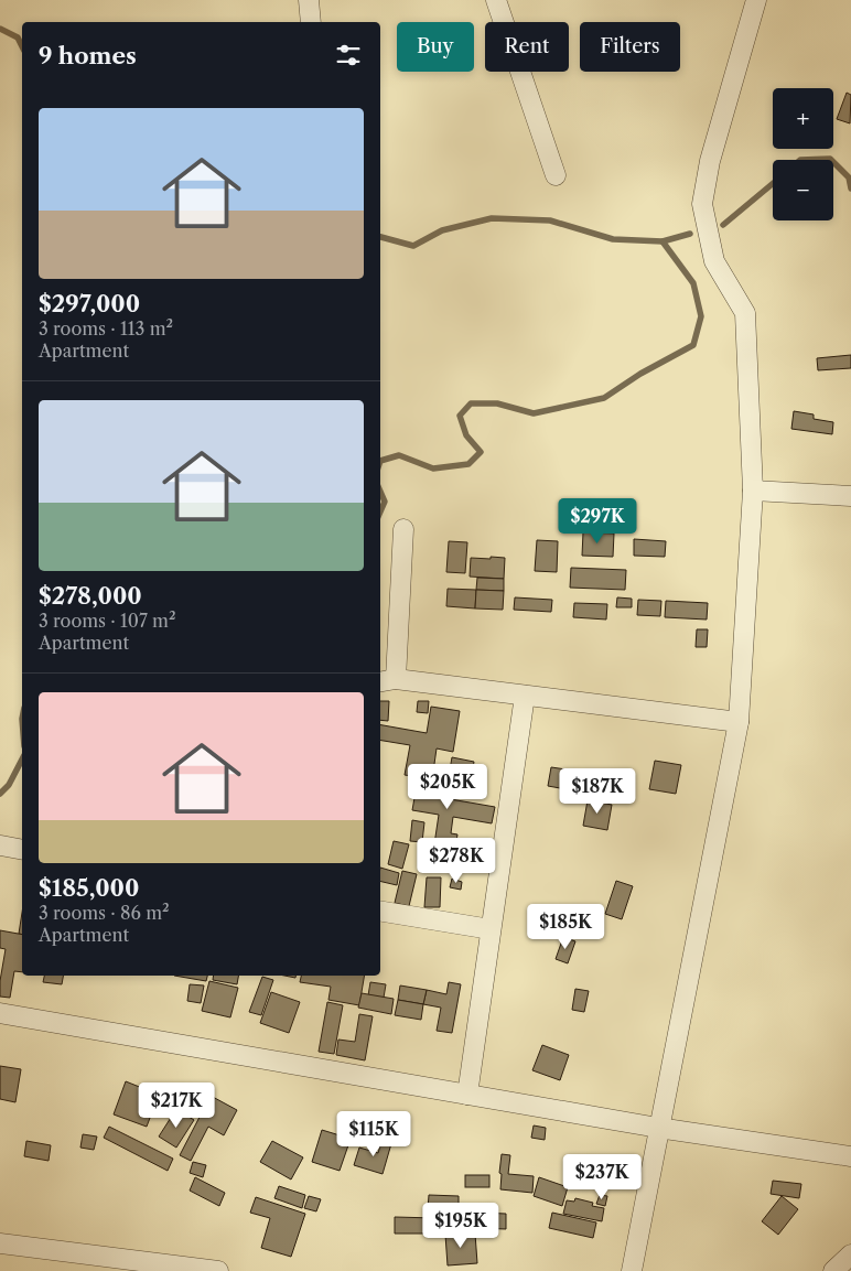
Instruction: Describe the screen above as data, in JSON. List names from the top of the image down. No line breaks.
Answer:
{"page":{"chip":["Buy","Rent","Filters"],"heading":"9 homes","map_buttons":["+","−"],"list":[{"name":"$297,000","note":"3 rooms · 113 m² · Apartment"},{"name":"$278,000","note":"3 rooms · 107 m² · Apartment"},{"name":"$185,000","note":"3 rooms · 86 m² · Apartment"}],"price":["$297K","$205K","$187K","$278K","$185K","$217K","$115K","$237K","$195K"]}}
